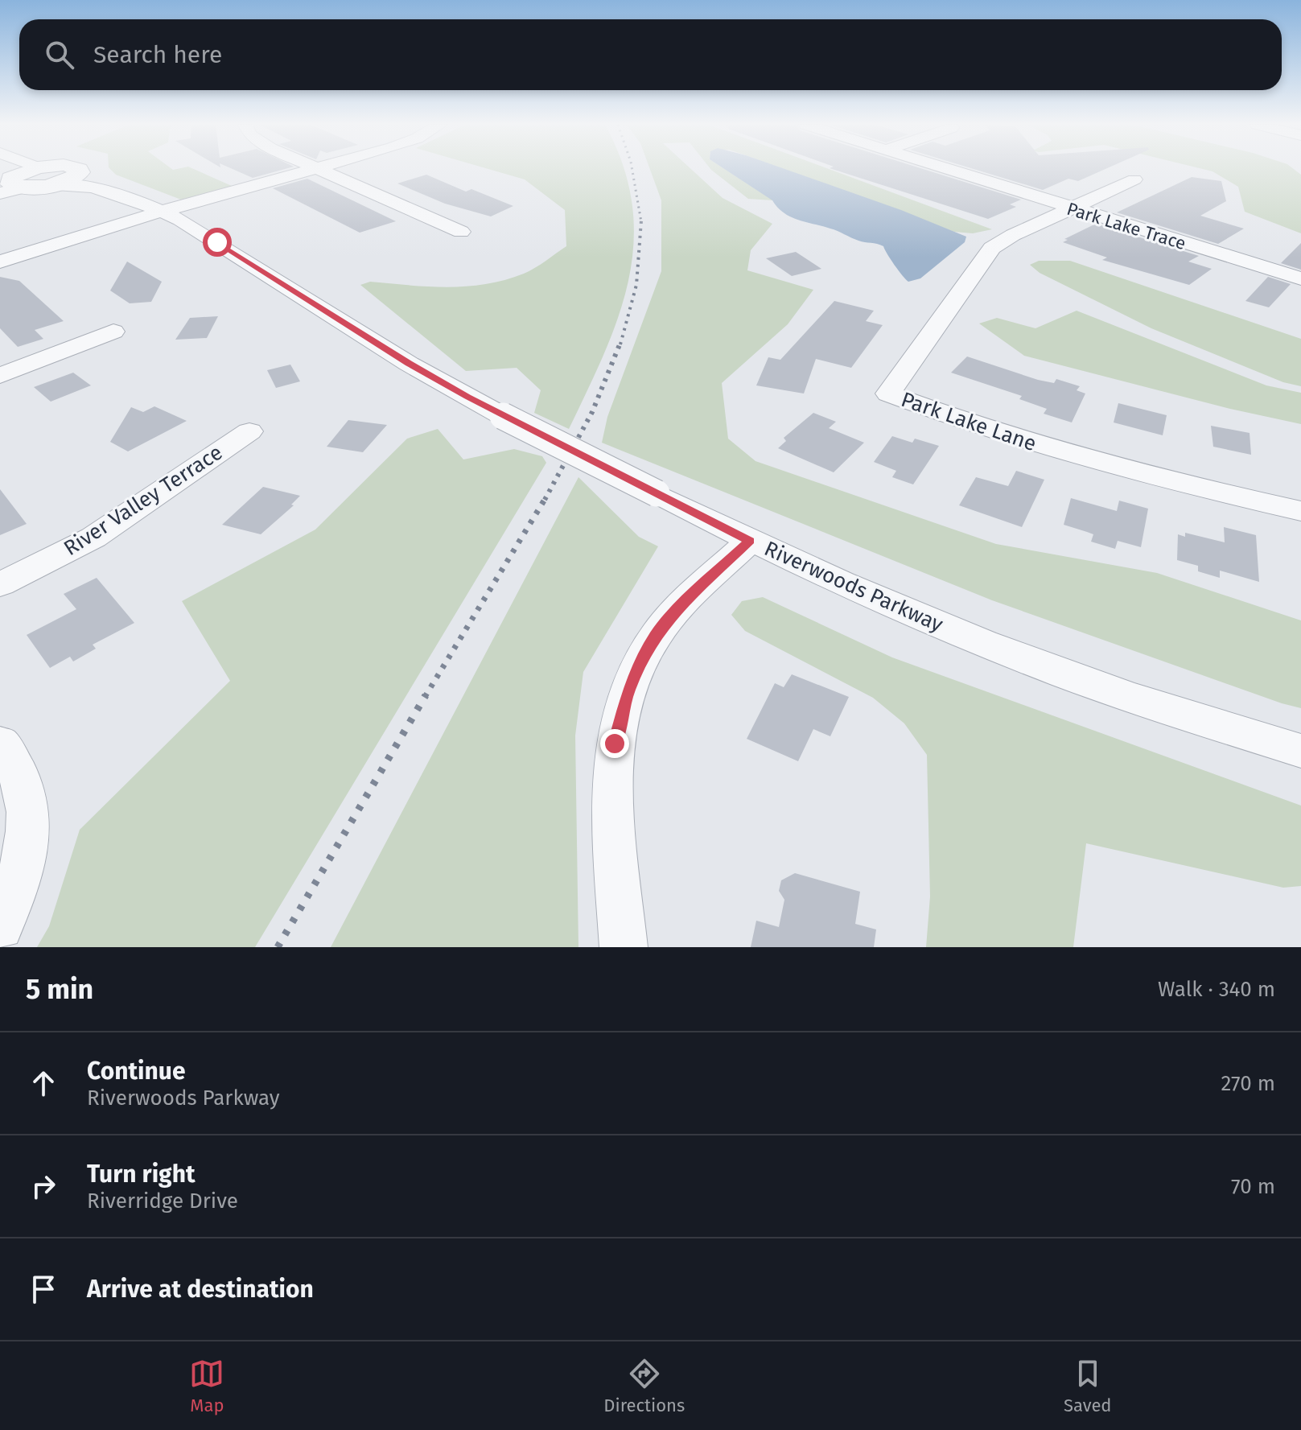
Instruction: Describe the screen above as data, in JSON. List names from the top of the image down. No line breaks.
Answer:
{"streets":{"street":["Park Lake Trace","Park Lake Lane","River Valley Terrace","Riverwoods Parkway"]},"crossings":[["Park Lake Trace","Park Lake Lane"]],"page":{"search":"Search here","heading":["5 min","Walk · 340 m"],"list":[["Continue","Riverwoods Parkway","270 m"],["Turn right","Riverridge Drive","70 m"],"Arrive at destination"],"nav":["Map","Directions","Saved"]}}
